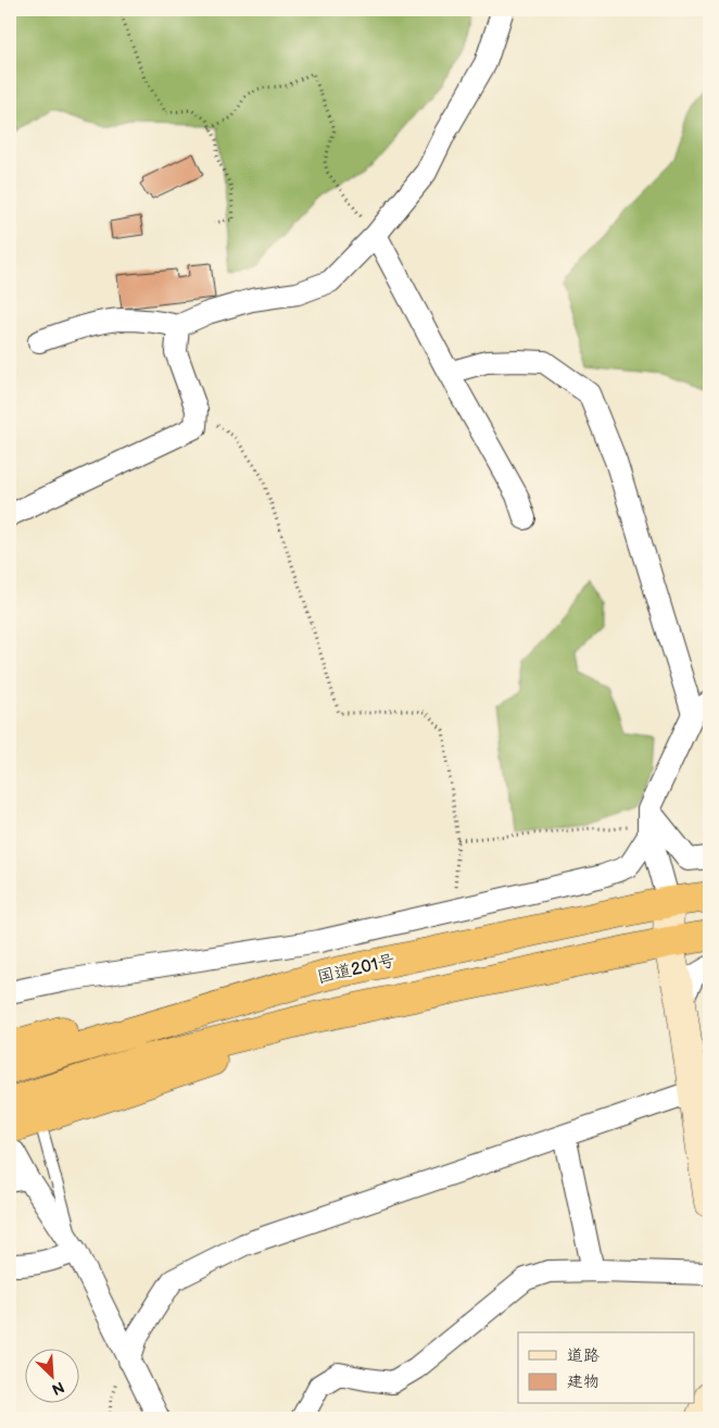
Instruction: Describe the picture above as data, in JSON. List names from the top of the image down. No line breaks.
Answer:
{"streets":{"highway":["国道201号"]},"legend":["道路","建物"],"north":"bottom right"}
